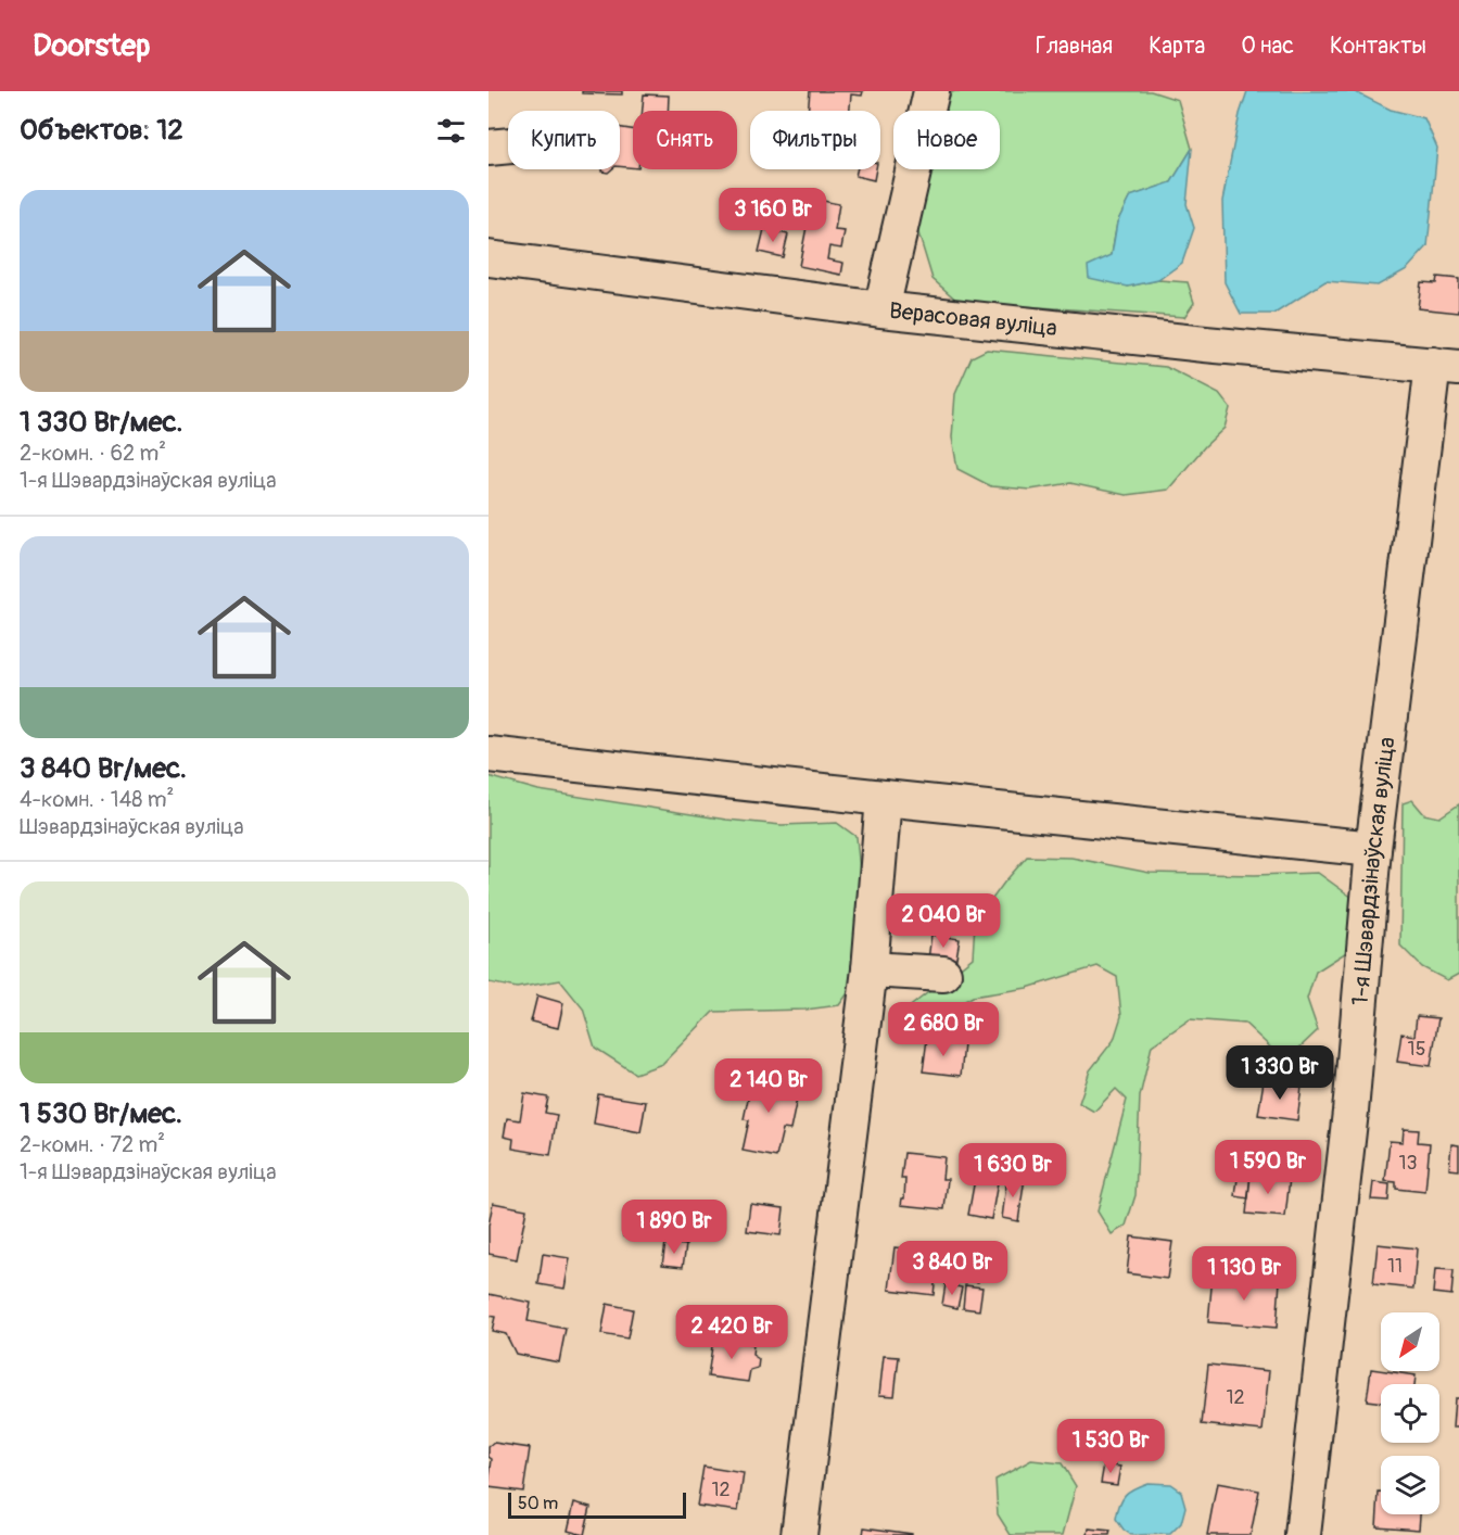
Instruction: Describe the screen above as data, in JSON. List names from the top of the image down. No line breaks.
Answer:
{"streets":{"street":["Верасовая вуліца","1-я Шэвардзінаўская вуліца"]},"crossings":[["Верасовая вуліца","1-я Шэвардзінаўская вуліца"]],"house_numbers":["15","13","11","12","12"],"scale_bar":"50 m","north":"bottom left","page":{"header":"Doorstep","nav":["Главная","Карта","О нас","Контакты"],"heading":"Объектов: 12","chip":["Купить","Снять","Фильтры","Новое"],"list":[{"name":"1 330 Br/мес.","note":"2-комн. · 62 m² · 1-я Шэвардзінаўская вуліца"},{"name":"3 840 Br/мес.","note":"4-комн. · 148 m² · Шэвардзінаўская вуліца"},{"name":"1 530 Br/мес.","note":"2-комн. · 72 m² · 1-я Шэвардзінаўская вуліца"}],"price":["3 160 Br","2 040 Br","2 680 Br","1 330 Br","2 140 Br","1 590 Br","1 630 Br","1 890 Br","3 840 Br","1 130 Br","2 420 Br","1 530 Br"],"scale":"50 m"}}
